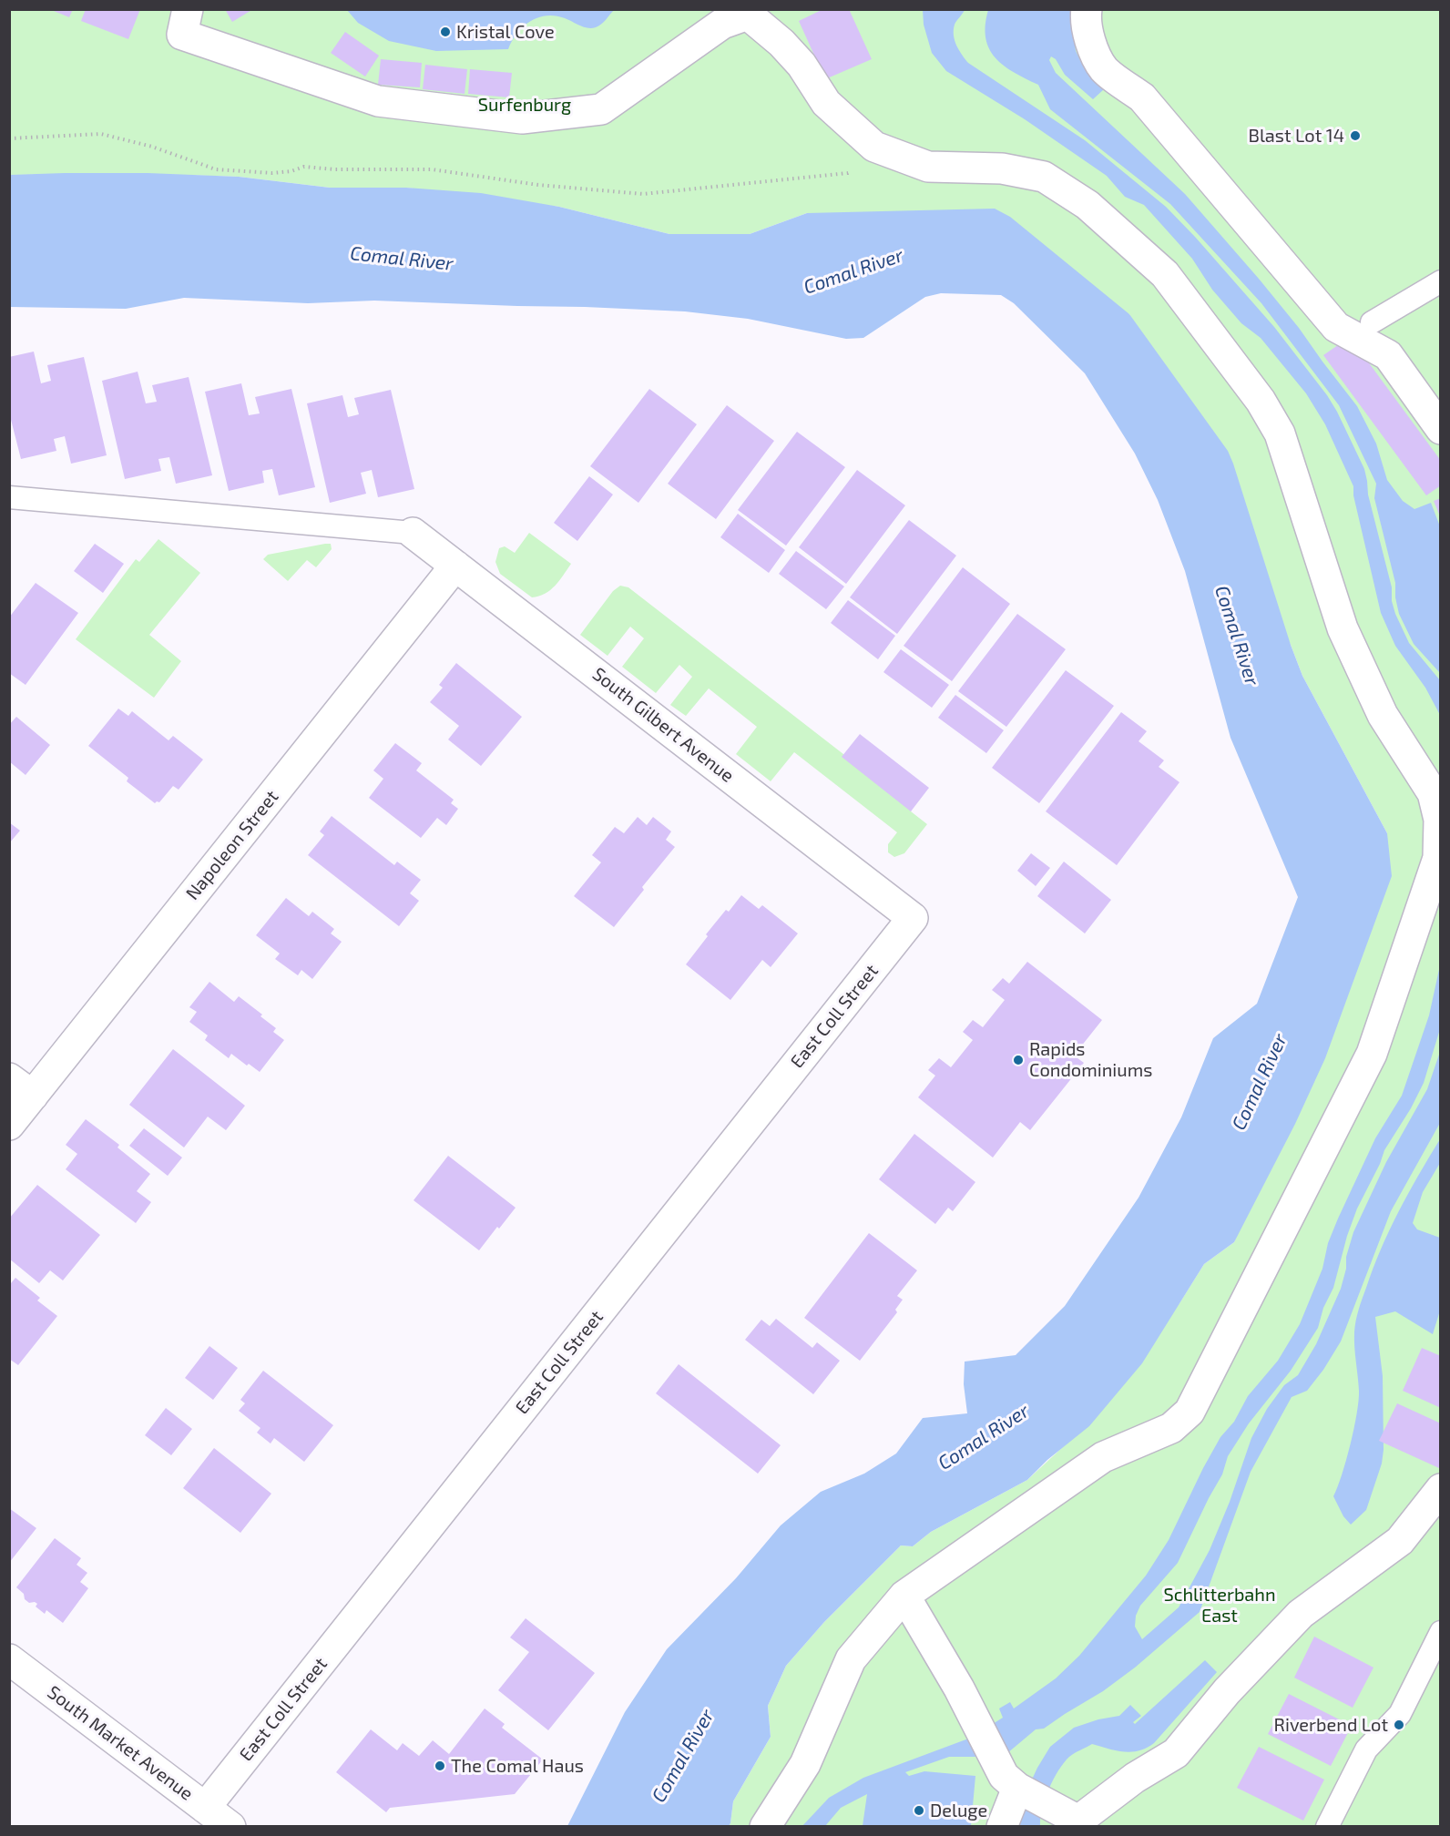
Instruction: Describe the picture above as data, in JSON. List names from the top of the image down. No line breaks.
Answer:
{"streets":{"street":["South Gilbert Avenue","Napoleon Street","East Coll Street","South Market Avenue"]},"crossings":[["South Gilbert Avenue","Napoleon Street"],["South Gilbert Avenue","East Coll Street"],["East Coll Street","South Market Avenue"]],"water":["Comal River"],"parks":["Surfenburg","Schlitterbahn East"],"places":["Kristal Cove","Blast Lot 14","Rapids Condominiums","Riverbend Lot","The Comal Haus","Deluge"]}
